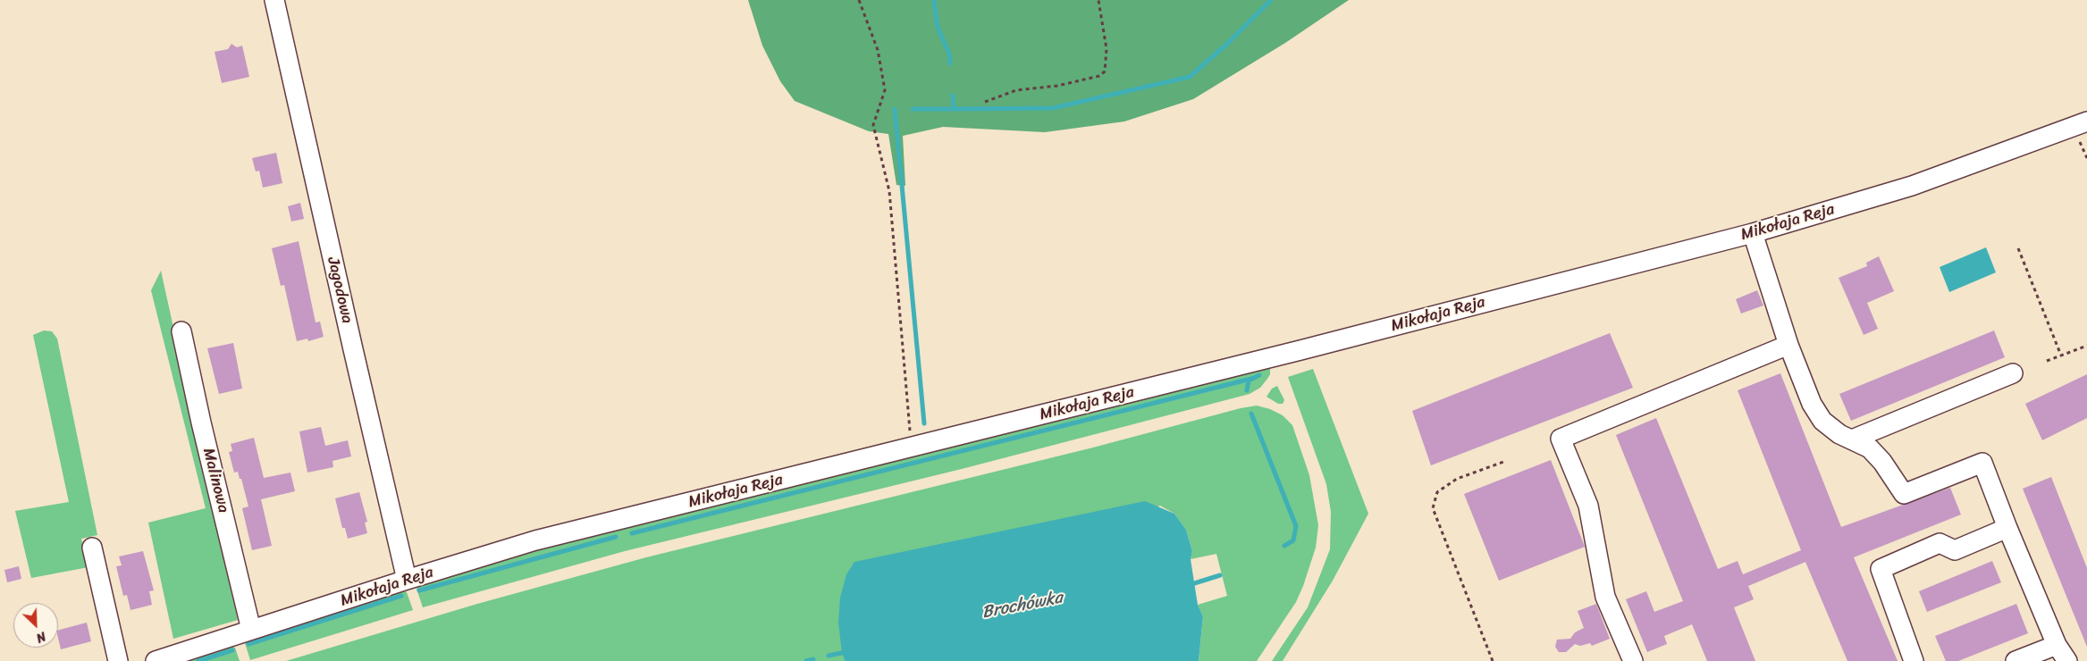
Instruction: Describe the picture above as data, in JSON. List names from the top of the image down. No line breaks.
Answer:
{"streets":{"street":["Mikołaja Reja","Jagodowa","Malinowa"]},"crossings":[["Mikołaja Reja","Jagodowa"],["Mikołaja Reja","Malinowa"]],"water":["Brochówka"],"north":"bottom right"}
